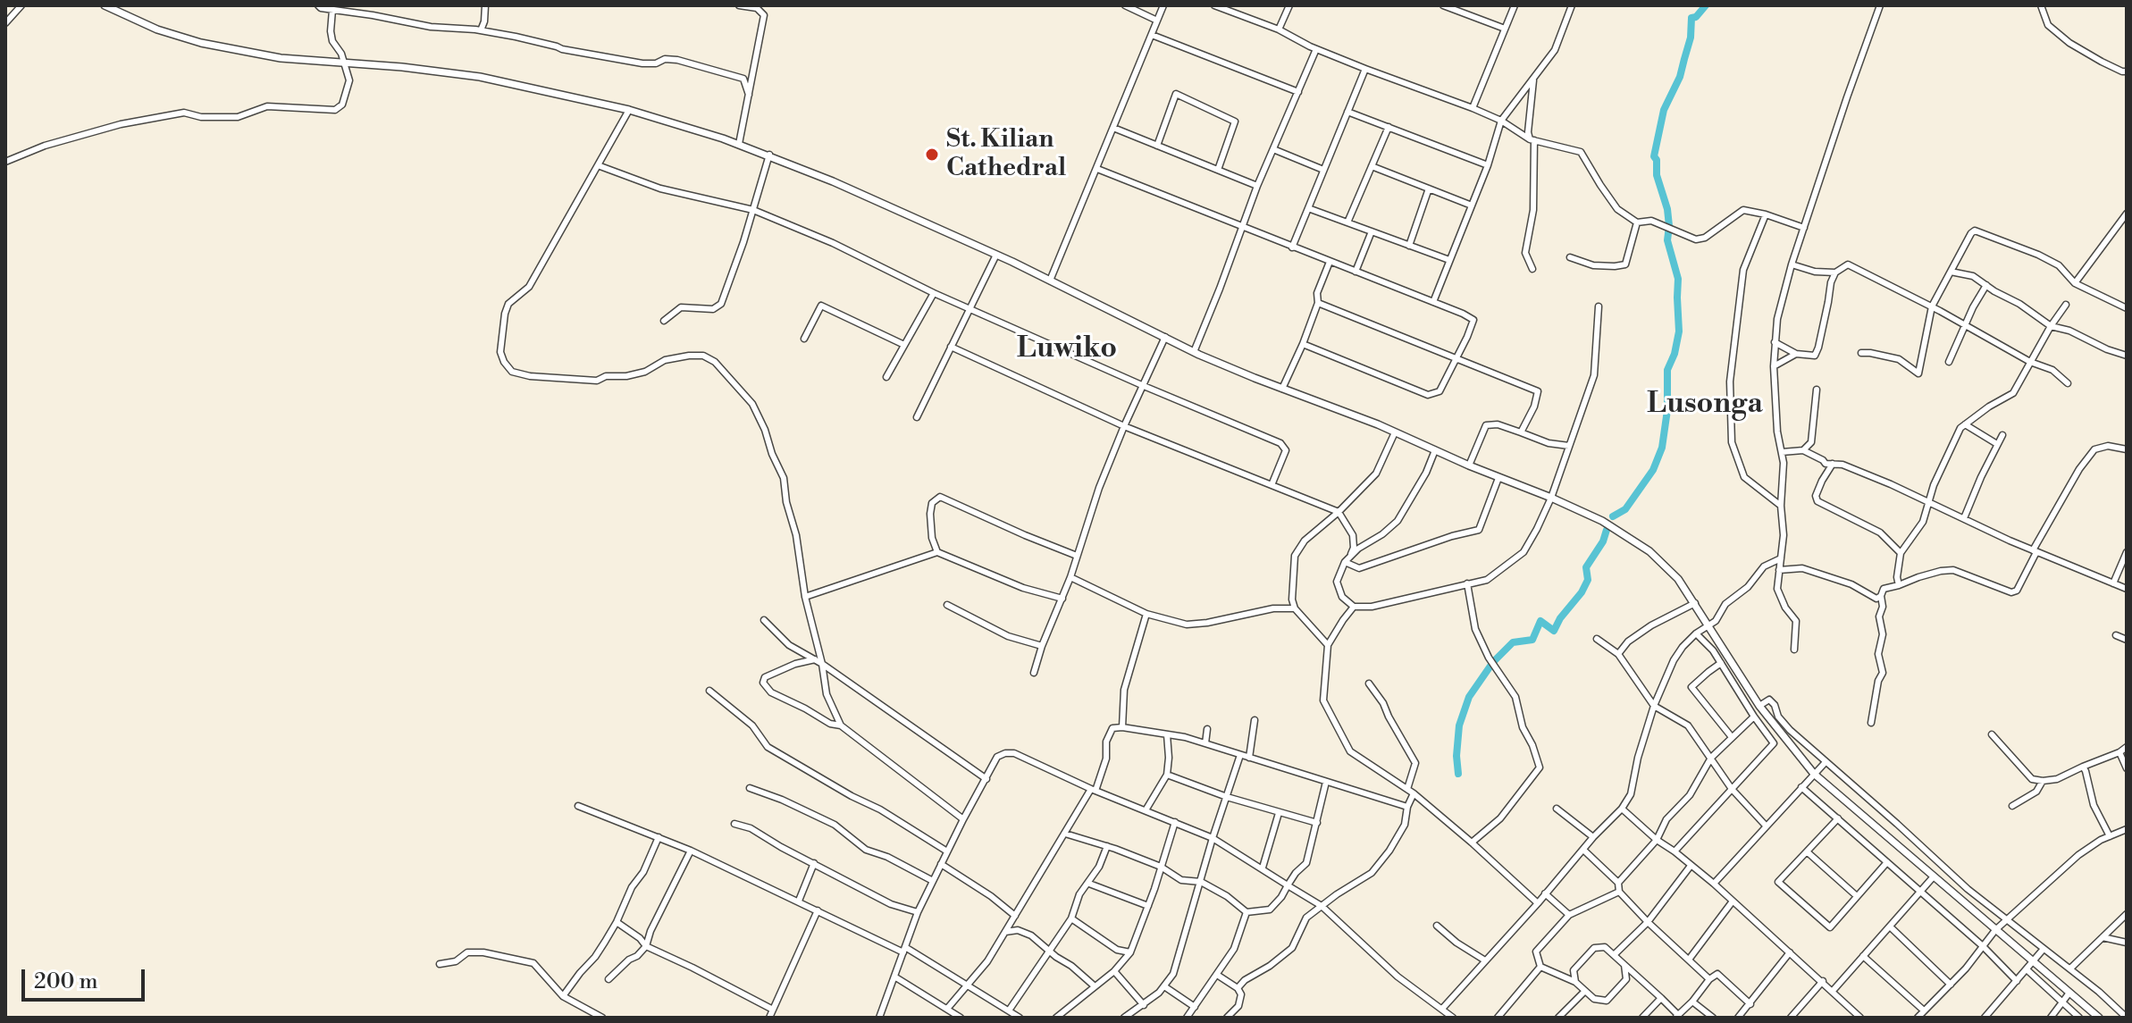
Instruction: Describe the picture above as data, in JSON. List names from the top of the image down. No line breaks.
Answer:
{"districts":["Luwiko","Lusonga"],"places":["St. Kilian Cathedral"],"scale_bar":"200 m"}
